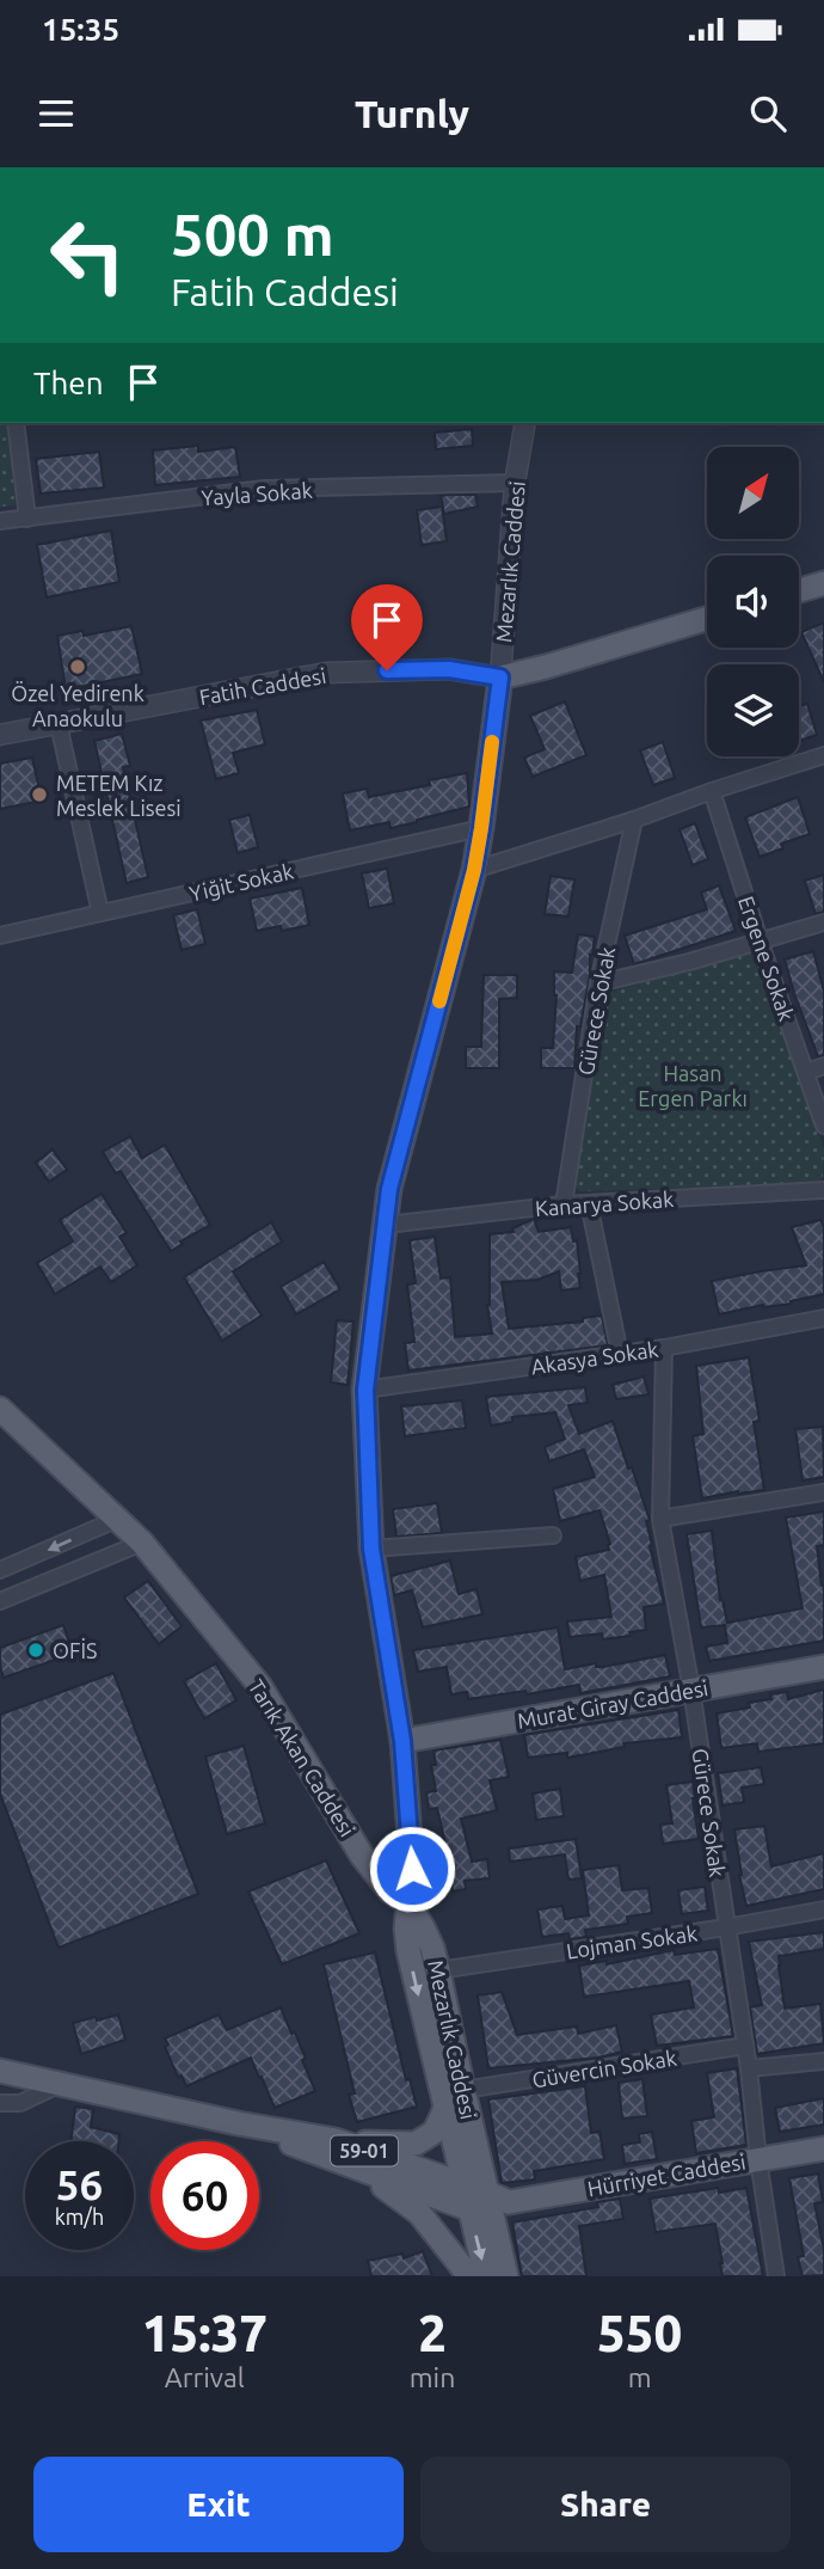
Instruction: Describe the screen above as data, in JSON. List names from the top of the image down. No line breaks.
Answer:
{"streets":{"main road":["Mezarlık Caddesi","Fatih Caddesi","Murat Giray Caddesi","Tarık Akan Caddesi","59-01","Hürriyet Caddesi"],"street":["Yayla Sokak","Yiğit Sokak","Ergene Sokak","Gürece Sokak","Kanarya Sokak","Akasya Sokak","Lojman Sokak","Güvercin Sokak"]},"crossings":[["Yayla Sokak","Mezarlık Caddesi"],["Mezarlık Caddesi","Fatih Caddesi"],["Mezarlık Caddesi","Yiğit Sokak"],["Mezarlık Caddesi","Kanarya Sokak"],["Mezarlık Caddesi","Akasya Sokak"],["Mezarlık Caddesi","Murat Giray Caddesi"],["Mezarlık Caddesi","Tarık Akan Caddesi"],["Mezarlık Caddesi","Lojman Sokak"],["Mezarlık Caddesi","Güvercin Sokak"],["Mezarlık Caddesi","59-01"],["Gürece Sokak","Kanarya Sokak"],["Gürece Sokak","Akasya Sokak"],["Gürece Sokak","Murat Giray Caddesi"],["Gürece Sokak","Lojman Sokak"],["Gürece Sokak","Güvercin Sokak"],["Gürece Sokak","Hürriyet Caddesi"]],"parks":["Hasan Ergen Parkı"],"places":["Özel Yedirenk Anaokulu","METEM Kız Meslek Lisesi","OFİS"],"north":"top right","page":{"status":"15:35","header":"Turnly","turn":["500 m","Fatih Caddesi"],"then":"Then","speed":"56 km/h","limit":"60","eta":["15:37","Arrival","2","min","550","m"],"buttons":["Exit","Share"]}}
